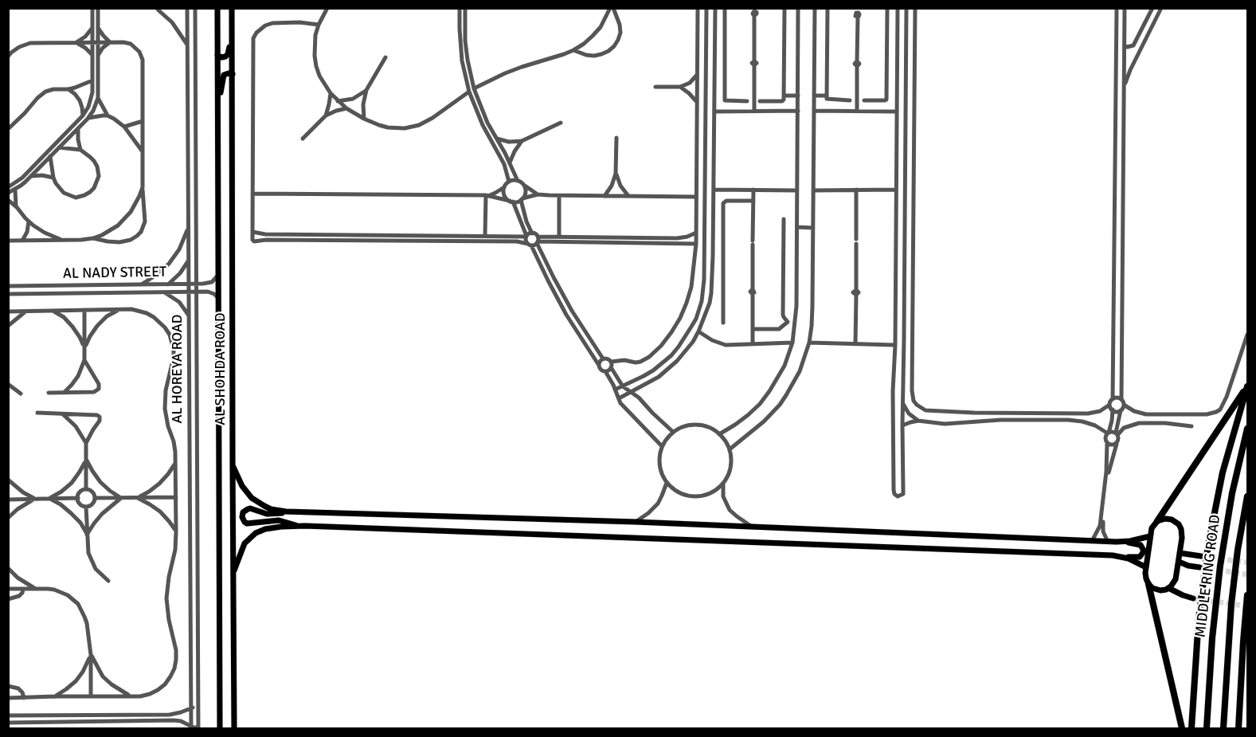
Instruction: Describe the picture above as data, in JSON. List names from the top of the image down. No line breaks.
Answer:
{"streets":{"highway":["MIDDLE RING ROAD"],"main road":["AL SHOHDA ROAD"],"street":["AL NADY STREET","AL HOREYA ROAD"]},"crossings":[["AL NADY STREET","AL HOREYA ROAD"],["AL NADY STREET","AL SHOHDA ROAD"]]}
